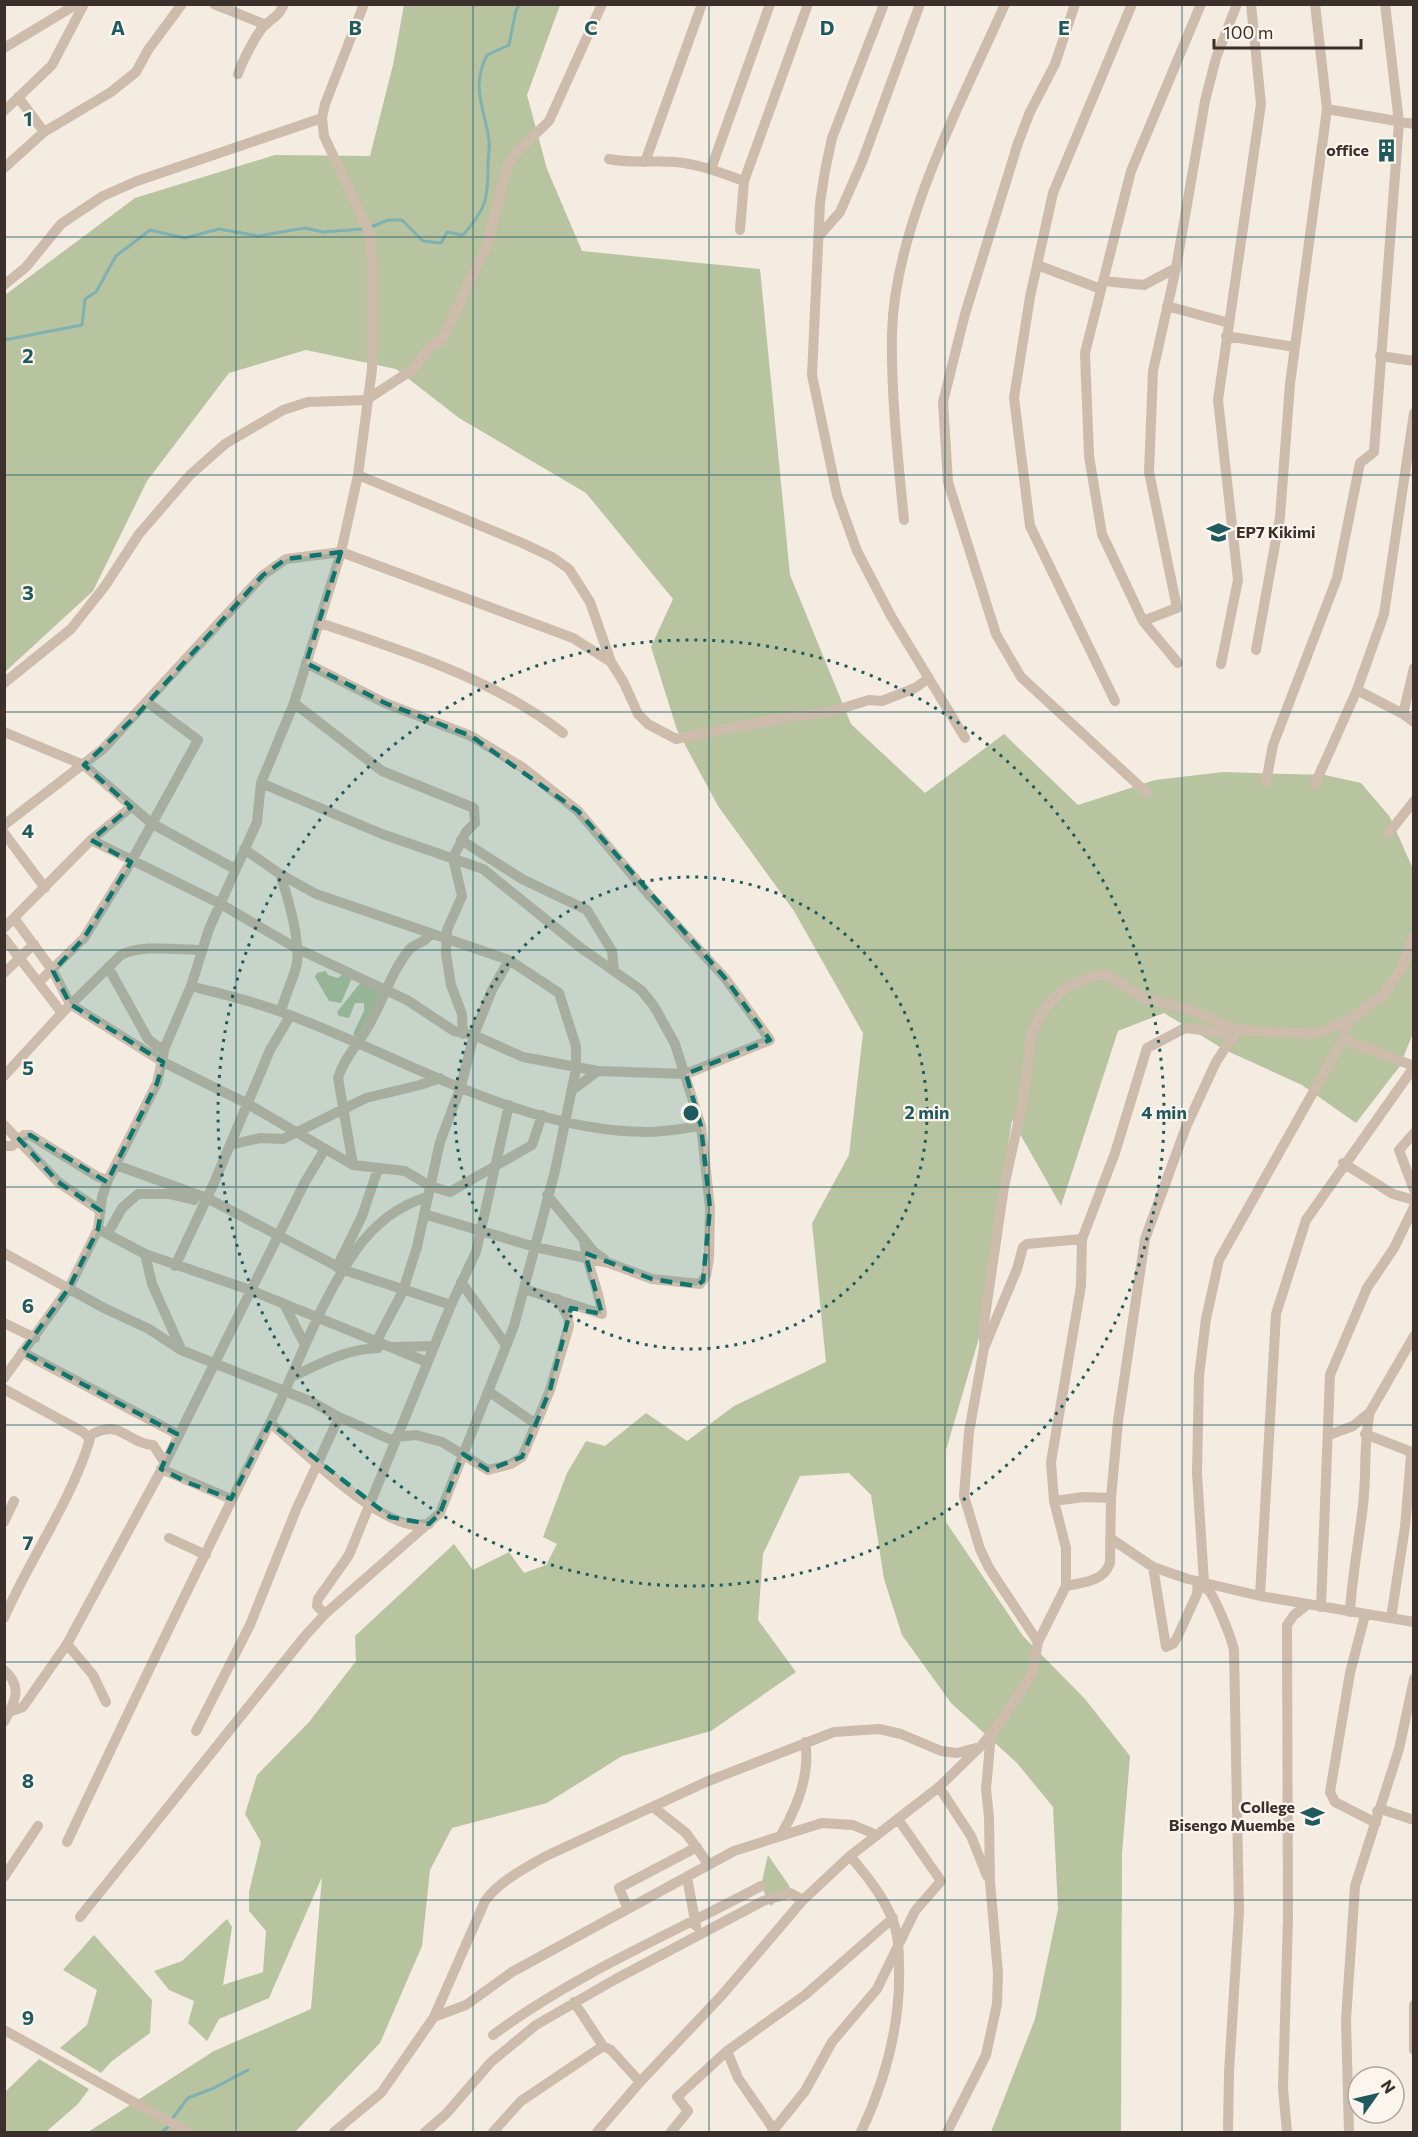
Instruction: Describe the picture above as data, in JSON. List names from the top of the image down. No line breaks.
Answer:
{"places":{"building":["office"],"school or university":["EP7 Kikimi","College Bisengo Muembe"]},"scale_bar":"100 m","north":"top right","grid":{"columns":["A","B","C","D","E"],"rows":["1","2","3","4","5","6","7","8","9"]},"rings":["2 min","4 min"]}
